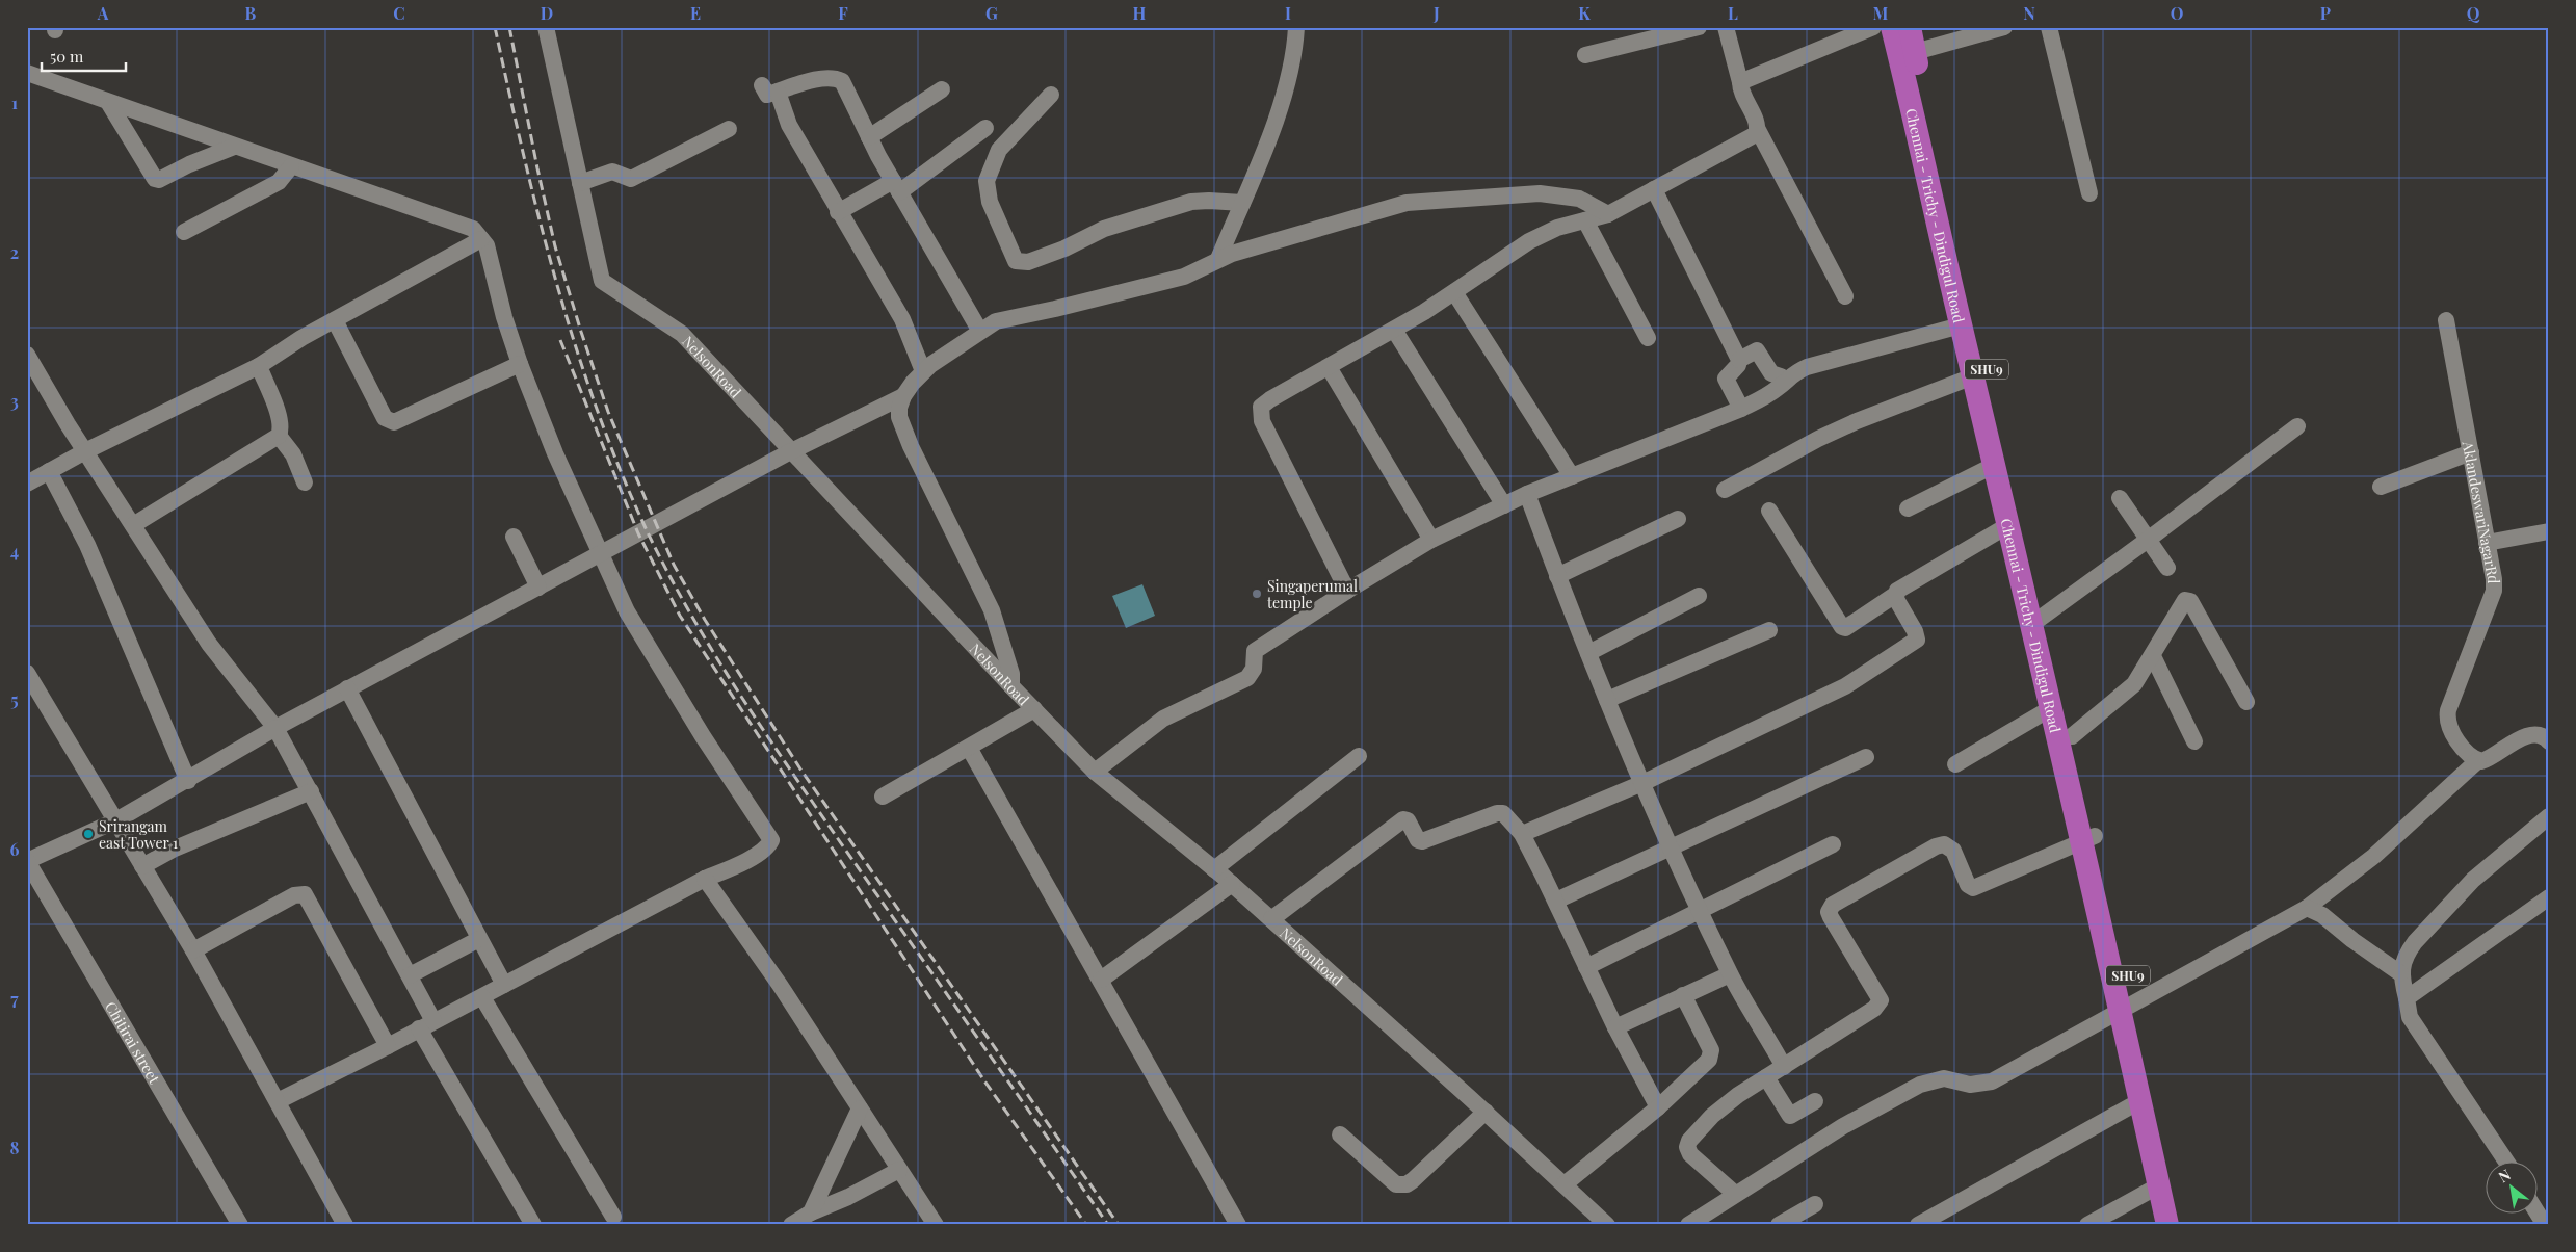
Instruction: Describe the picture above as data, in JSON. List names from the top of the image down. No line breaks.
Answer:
{"streets":{"highway":["Chennai - Trichy - Dindigul Road","SHU9"],"street":["NelsonRoad","AklandeswariNagarRd","Chitirai street"]},"places":["Singaperumal temple","Srirangam east Tower 1"],"scale_bar":"50 m","north":"top left","grid":{"columns":["A","B","C","D","E","F","G","H","I","J","K","L","M","N","O","P","Q"],"rows":["1","2","3","4","5","6","7","8"]}}
